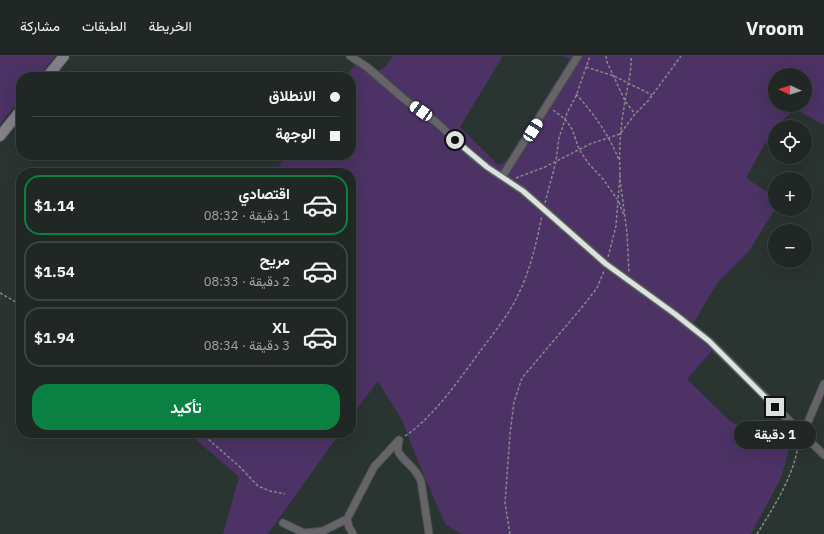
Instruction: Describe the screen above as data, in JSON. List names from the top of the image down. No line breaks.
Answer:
{"north":"left","page":{"header":"Vroom","nav":["الخريطة","الطبقات","مشاركة"],"map_buttons":["+","−"],"banner":["الانطلاق","الوجهة"],"list":[{"name":"اقتصادي","note":"1 دقيقة · 08:32","value":"$1.14"},{"name":"مريح","note":"2 دقيقة · 08:33","value":"$1.54"},{"name":"XL","note":"3 دقيقة · 08:34","value":"$1.94"}],"buttons":"تأكيد","bubble":"1 دقيقة"}}
